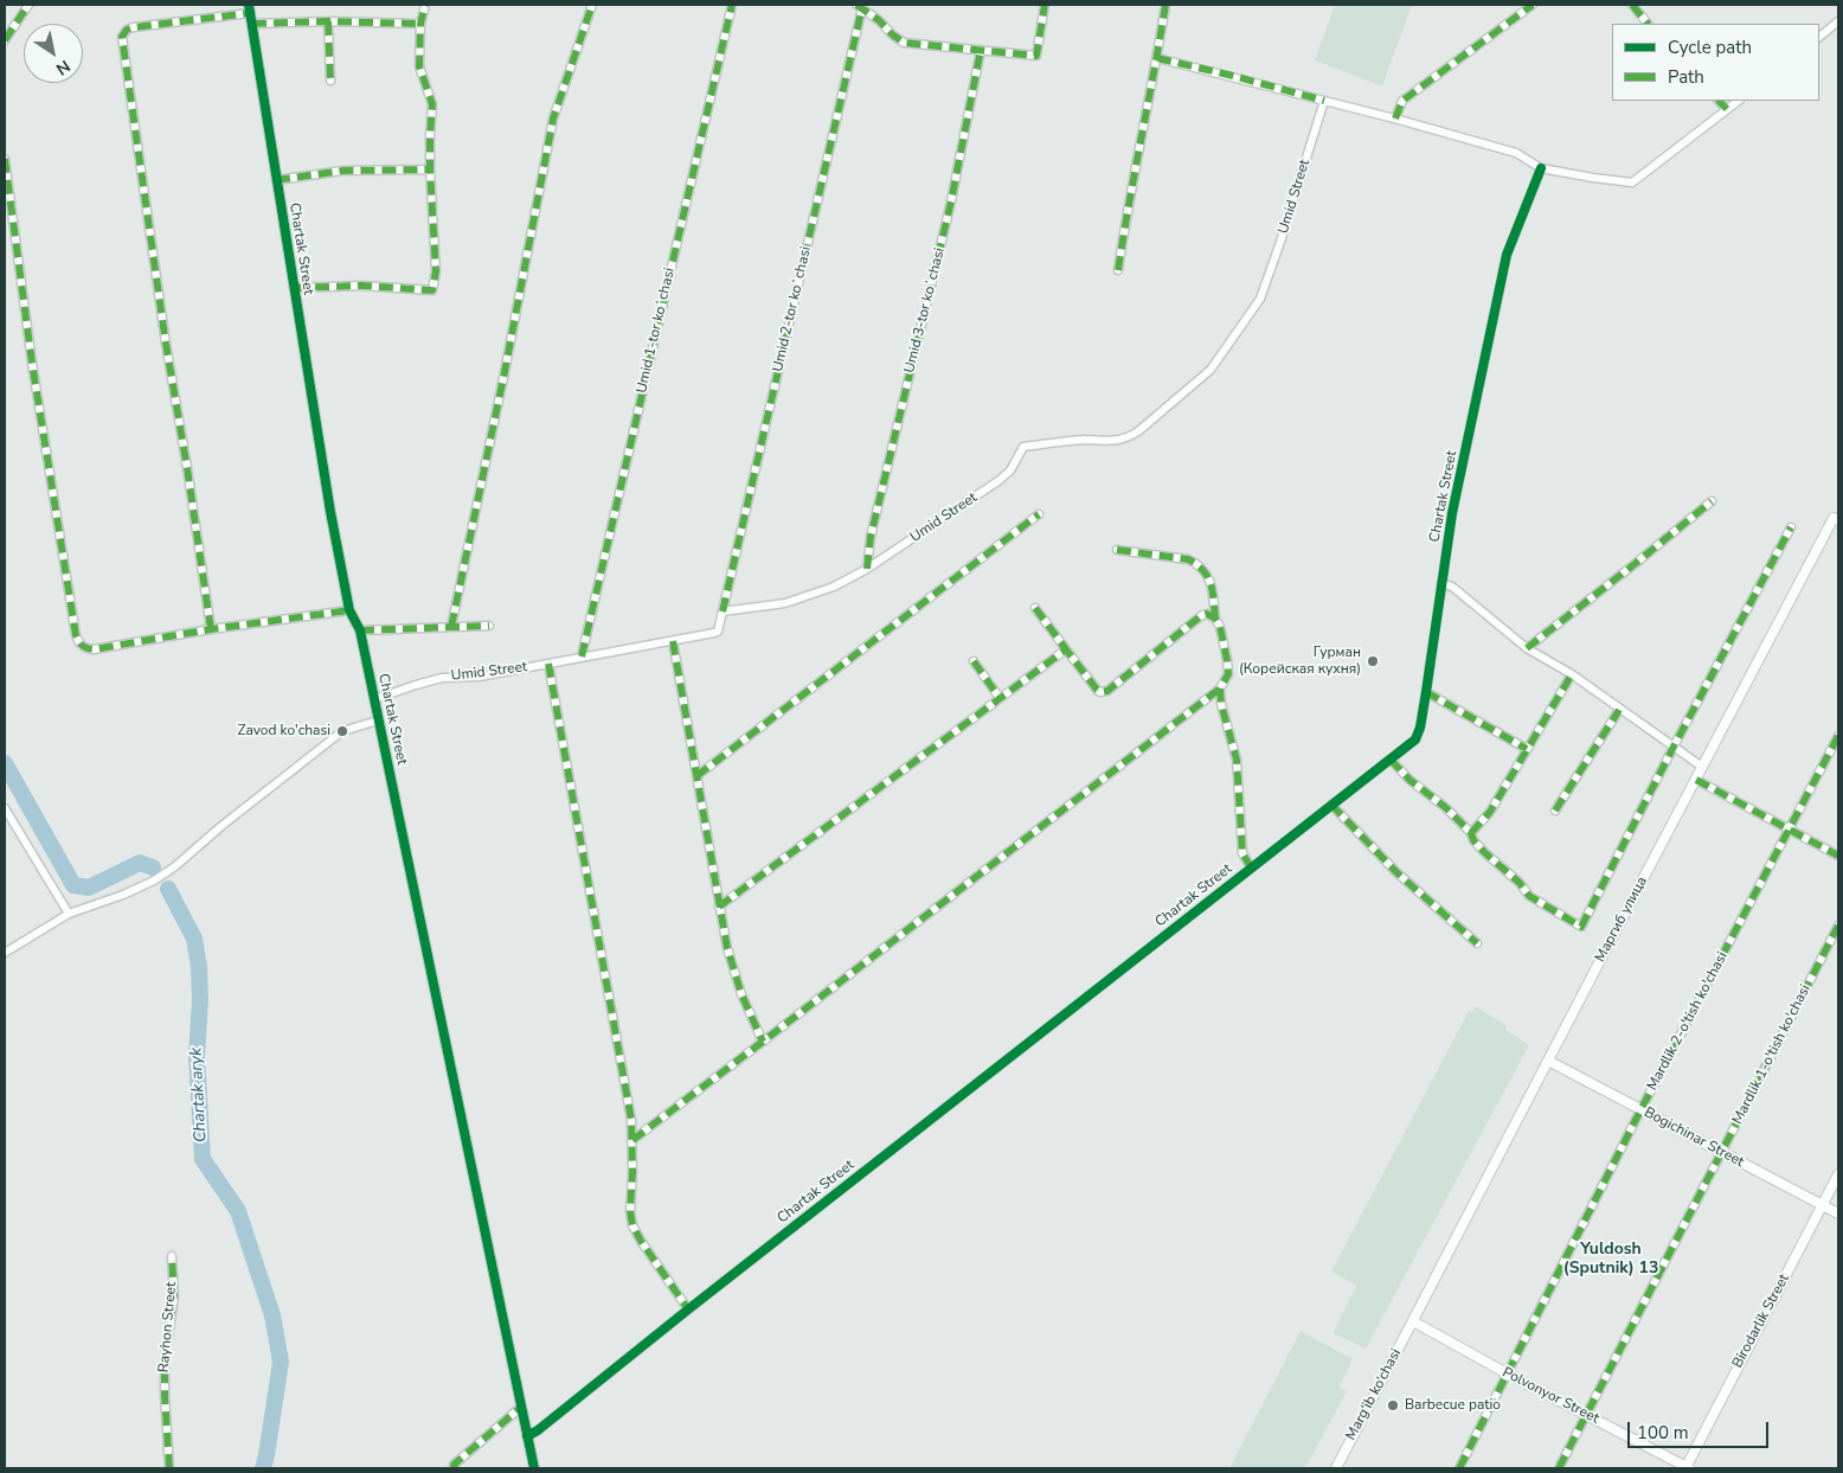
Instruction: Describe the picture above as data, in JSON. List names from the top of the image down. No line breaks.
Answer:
{"streets":{"street":["Umid Street","Chartak Street","Umid 2-tor koʻchasi","Umid 3-tor koʻchasi","Umid 1-tor koʻchasi","Маргиб улица","Mardlik 2-o'tish ko'chasi","Mardlik 1-o'tish ko'chasi","Bogichinar Street","Birodarlik Street","Rayhon Street","Marg‘ib ko‘chasi","Polvonyor Street"]},"crossings":[["Umid Street","Chartak Street"],["Umid Street","Umid 2-tor koʻchasi"],["Umid Street","Umid 3-tor koʻchasi"],["Umid Street","Umid 1-tor koʻchasi"],["Маргиб улица","Bogichinar Street"],["Маргиб улица","Marg‘ib ko‘chasi"],["Маргиб улица","Polvonyor Street"],["Mardlik 2-o'tish ko'chasi","Bogichinar Street"],["Mardlik 2-o'tish ko'chasi","Polvonyor Street"],["Mardlik 1-o'tish ko'chasi","Bogichinar Street"],["Mardlik 1-o'tish ko'chasi","Polvonyor Street"],["Bogichinar Street","Birodarlik Street"],["Birodarlik Street","Polvonyor Street"],["Marg‘ib ko‘chasi","Polvonyor Street"]],"districts":["Yuldosh (Sputnik) 13"],"water":["Chartak aryk"],"places":["Гурман (Корейская кухня)","Zavod ko'chasi","Barbecue patio"],"legend":["Cycle path","Path"],"scale_bar":"100 m","north":"bottom right"}
